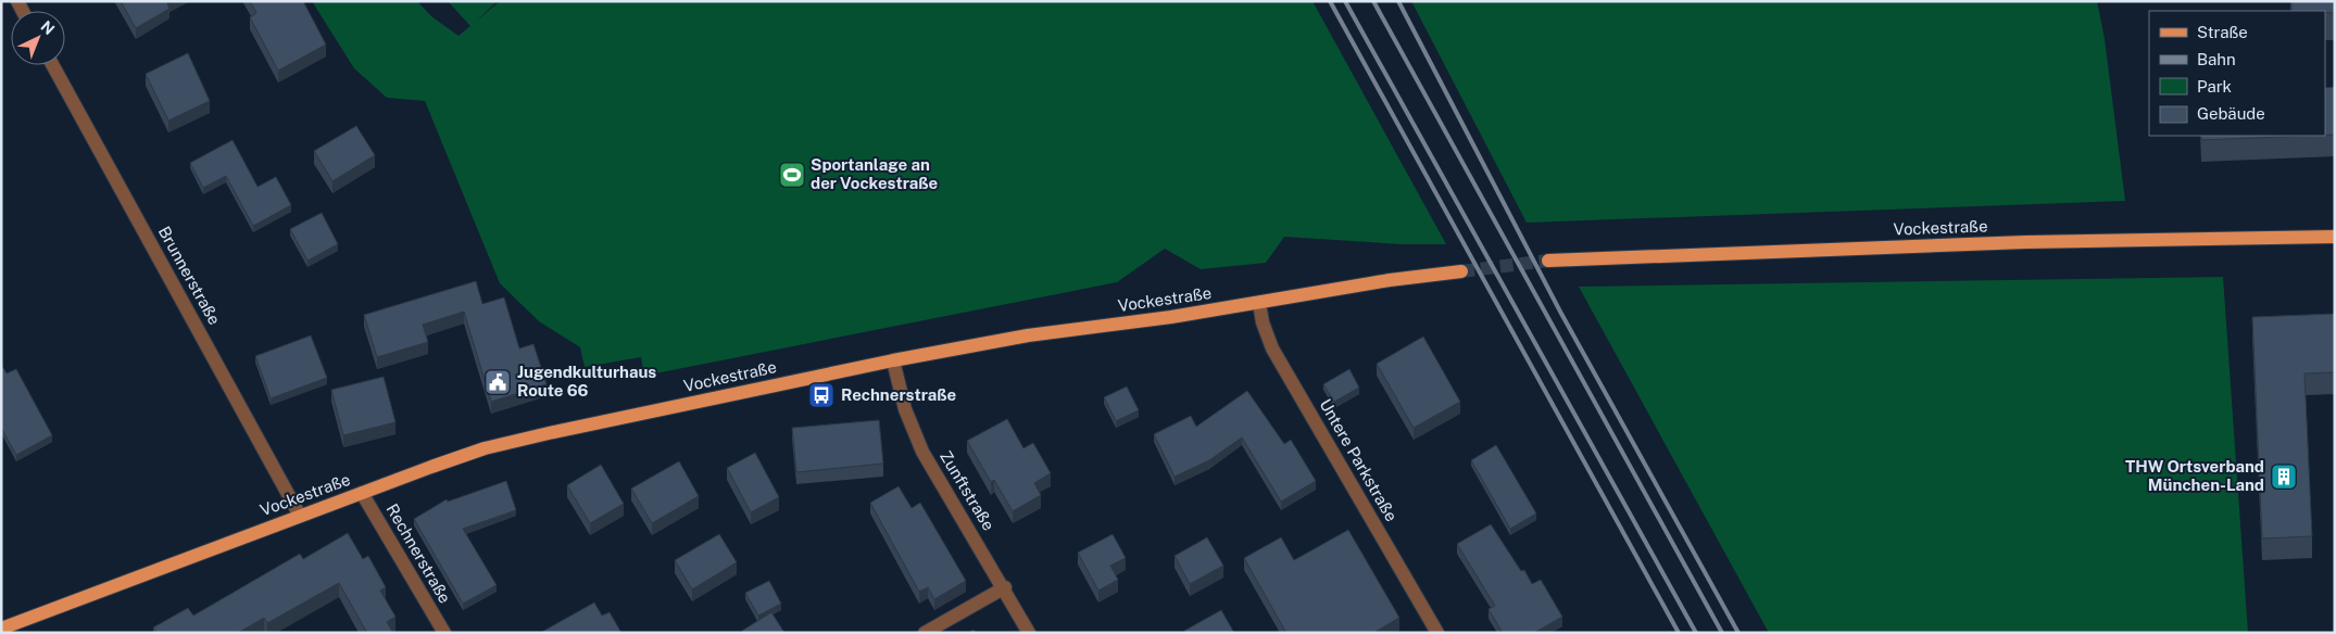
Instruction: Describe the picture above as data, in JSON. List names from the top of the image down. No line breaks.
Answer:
{"streets":{"main road":["Vockestraße"],"street":["Brunnerstraße","Untere Parkstraße","Zunftstraße","Rechnerstraße"]},"crossings":[["Vockestraße","Brunnerstraße"],["Vockestraße","Untere Parkstraße"],["Vockestraße","Zunftstraße"],["Vockestraße","Rechnerstraße"]],"places":{"sports":["Sportanlage an der Vockestraße"],"public building":["Jugendkulturhaus Route 66"],"bus stop":["Rechnerstraße"],"building":["THW Ortsverband München-Land"]},"legend":["Straße","Bahn","Park","Gebäude"],"north":"top right"}
